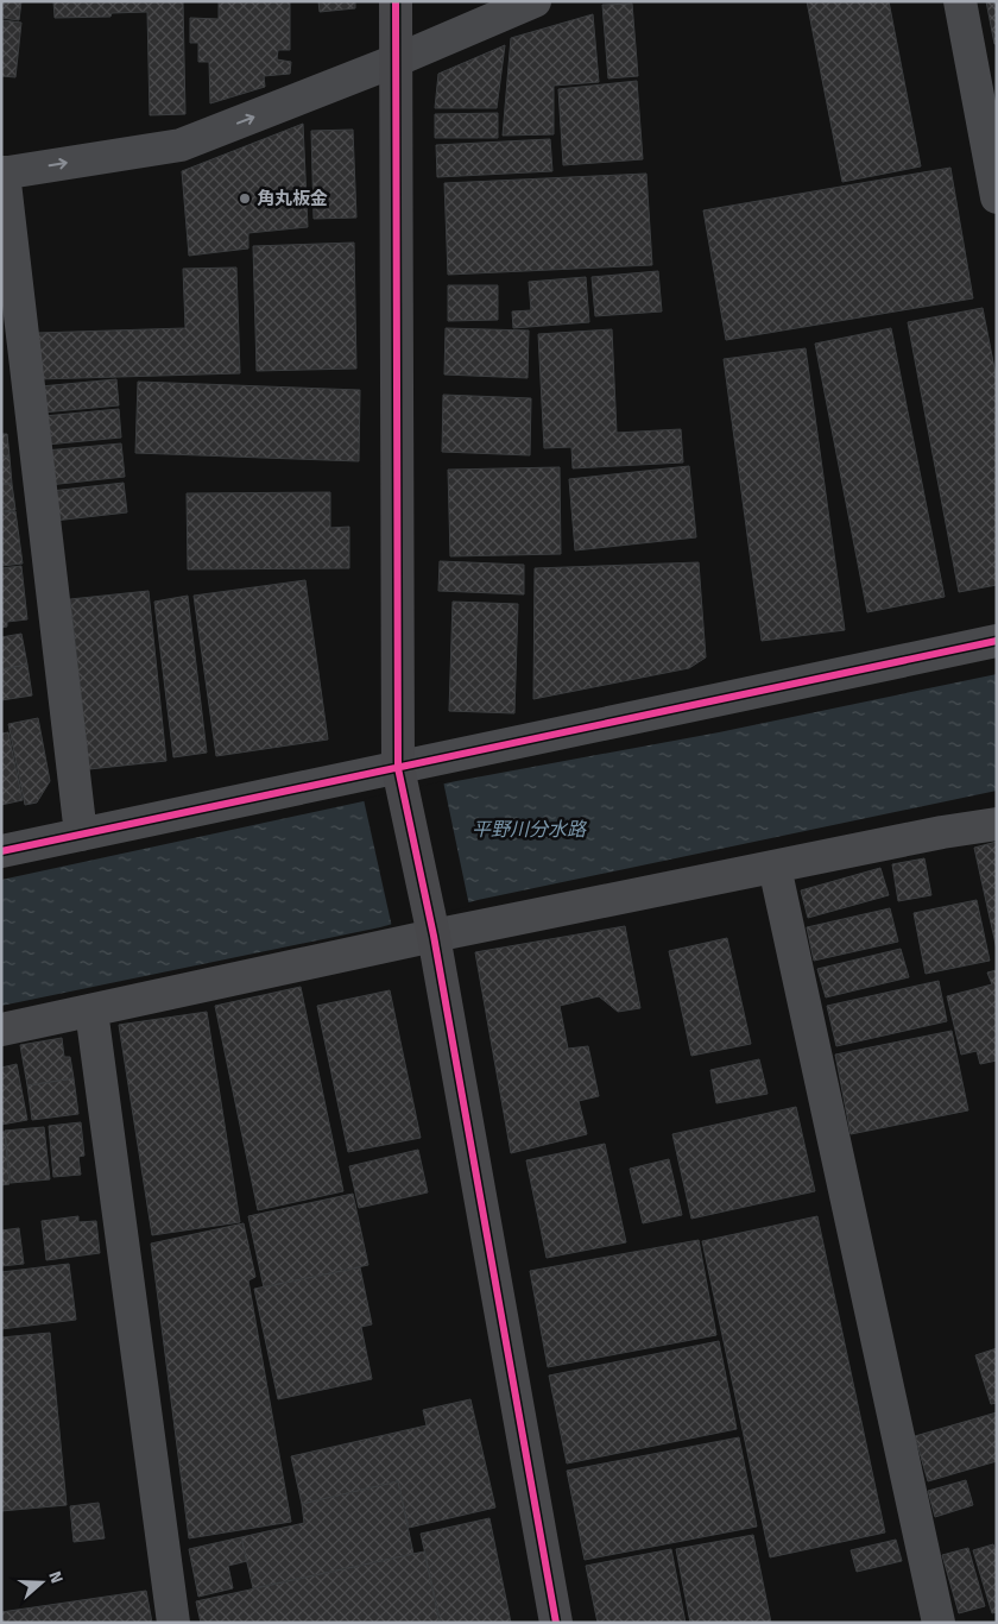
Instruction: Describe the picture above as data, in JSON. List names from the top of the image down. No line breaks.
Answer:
{"water":["平野川分水路"],"places":["角丸板金"],"north":"right"}
